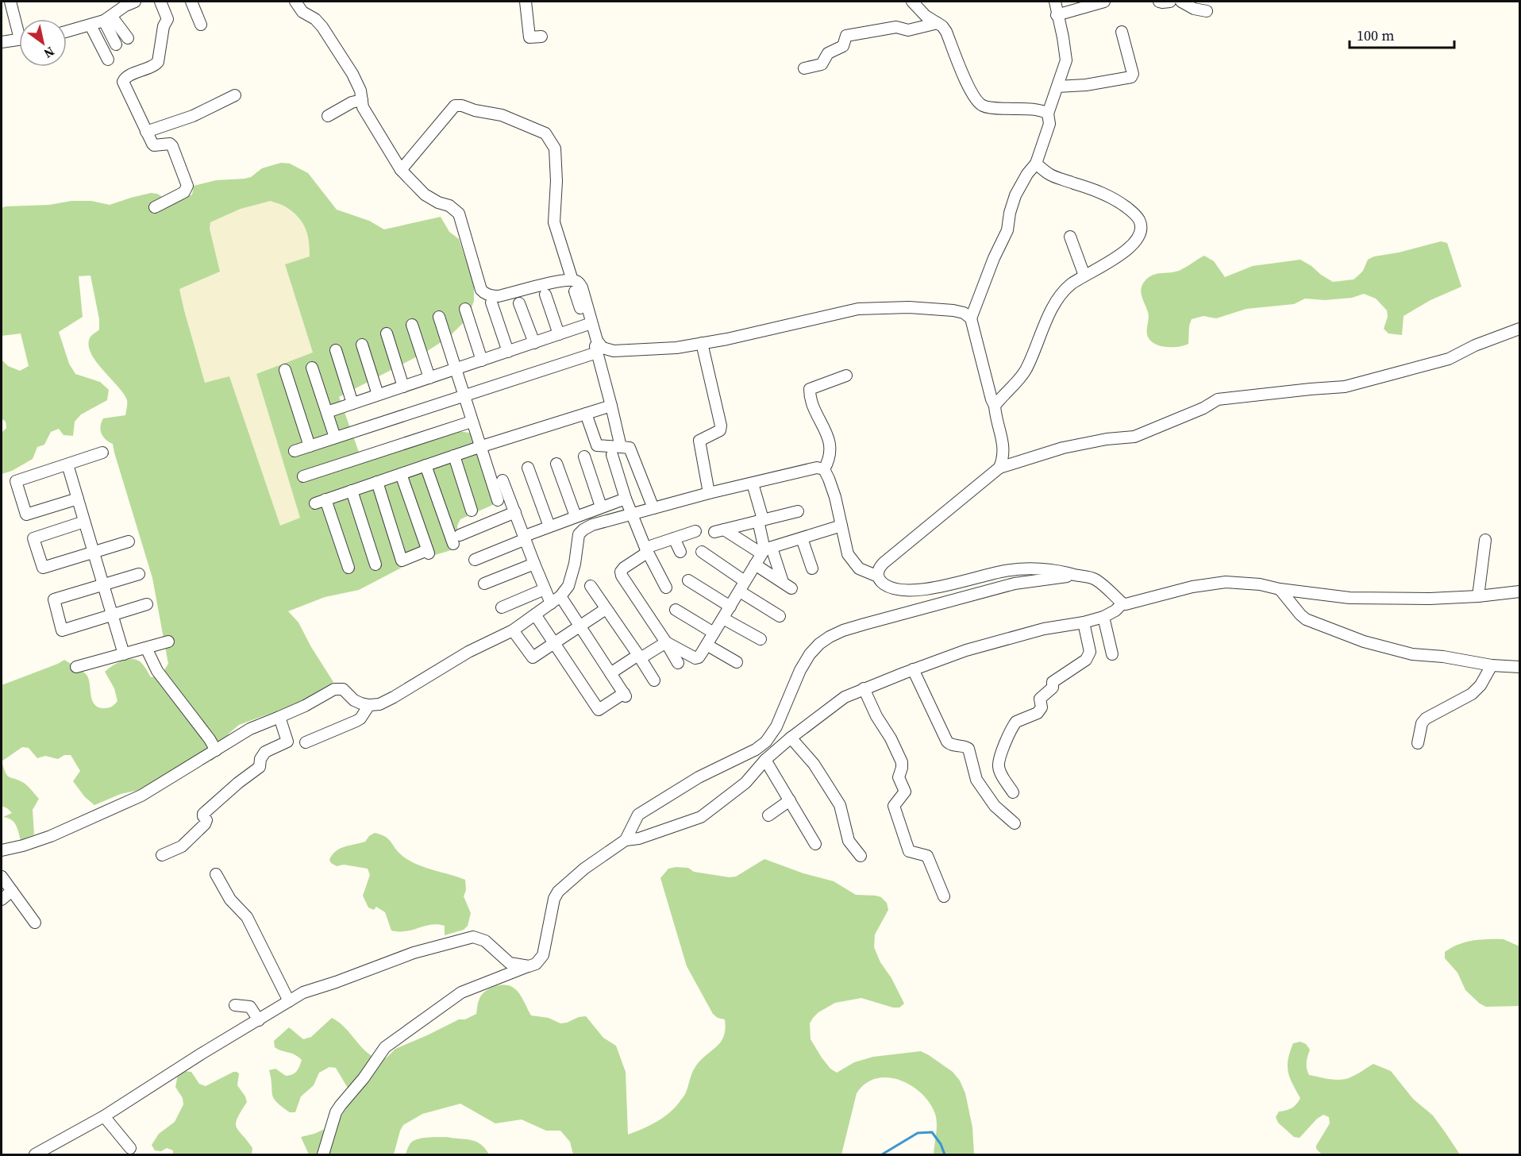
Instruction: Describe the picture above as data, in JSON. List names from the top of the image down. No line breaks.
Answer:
{"scale_bar":"100 m","north":"bottom right"}
